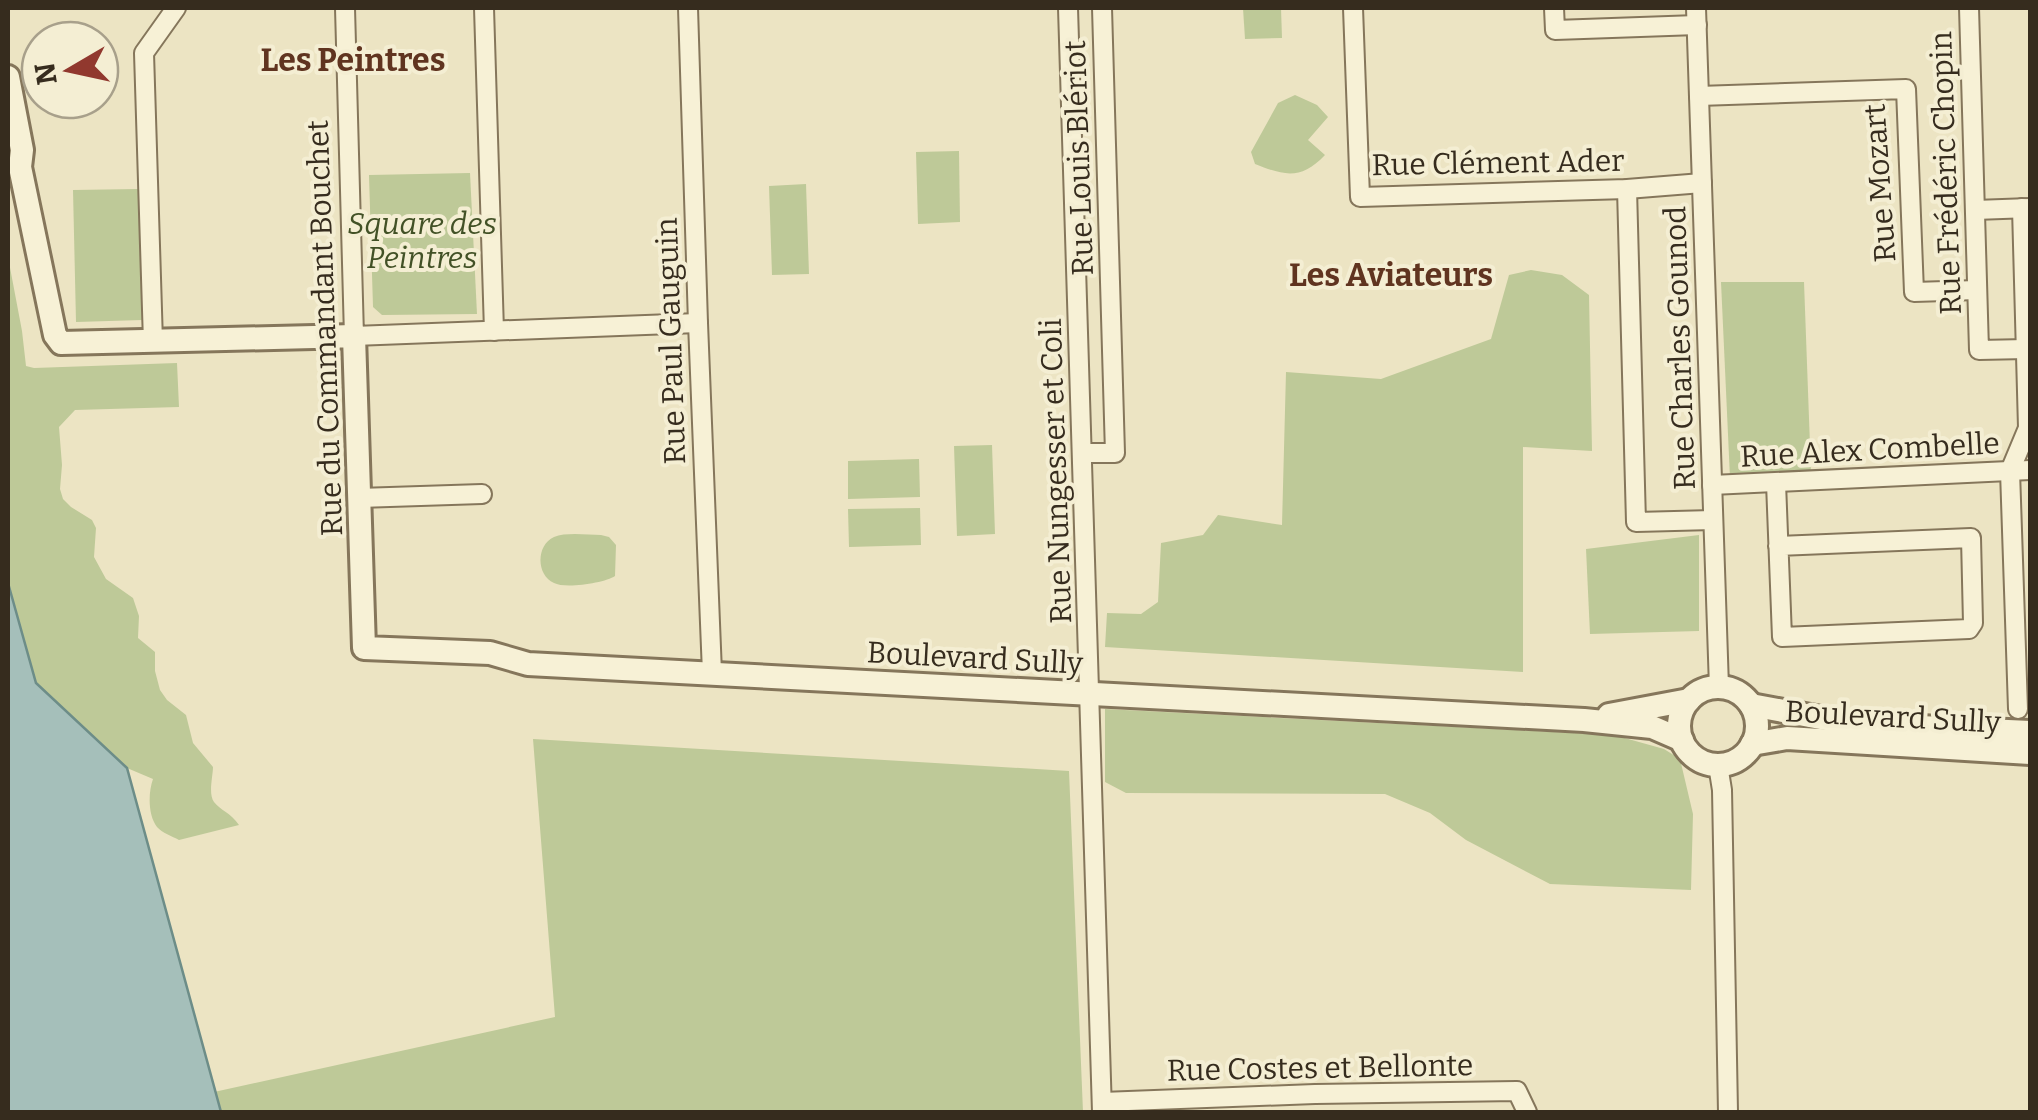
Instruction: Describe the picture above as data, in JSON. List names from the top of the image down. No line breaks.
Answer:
{"streets":{"street":["Rue Louis Blériot","Rue Clément Ader","Rue Frédéric Chopin","Rue Mozart","Rue du Commandant Bouchet","Rue Paul Gauguin","Rue Charles Gounod","Rue Alex Combelle","Rue Nungesser et Coli","Boulevard Sully","Rue Costes et Bellonte"]},"crossings":[["Rue Louis Blériot","Rue Nungesser et Coli"],["Rue Clément Ader","Rue Charles Gounod"],["Rue Frédéric Chopin","Rue Mozart"],["Rue Mozart","Rue Charles Gounod"],["Rue du Commandant Bouchet","Boulevard Sully"],["Rue Paul Gauguin","Boulevard Sully"],["Rue Charles Gounod","Rue Alex Combelle"],["Rue Charles Gounod","Boulevard Sully"],["Rue Nungesser et Coli","Boulevard Sully"],["Rue Nungesser et Coli","Rue Costes et Bellonte"]],"districts":["Les Peintres","Les Aviateurs"],"parks":["Square des Peintres"],"north":"left"}
